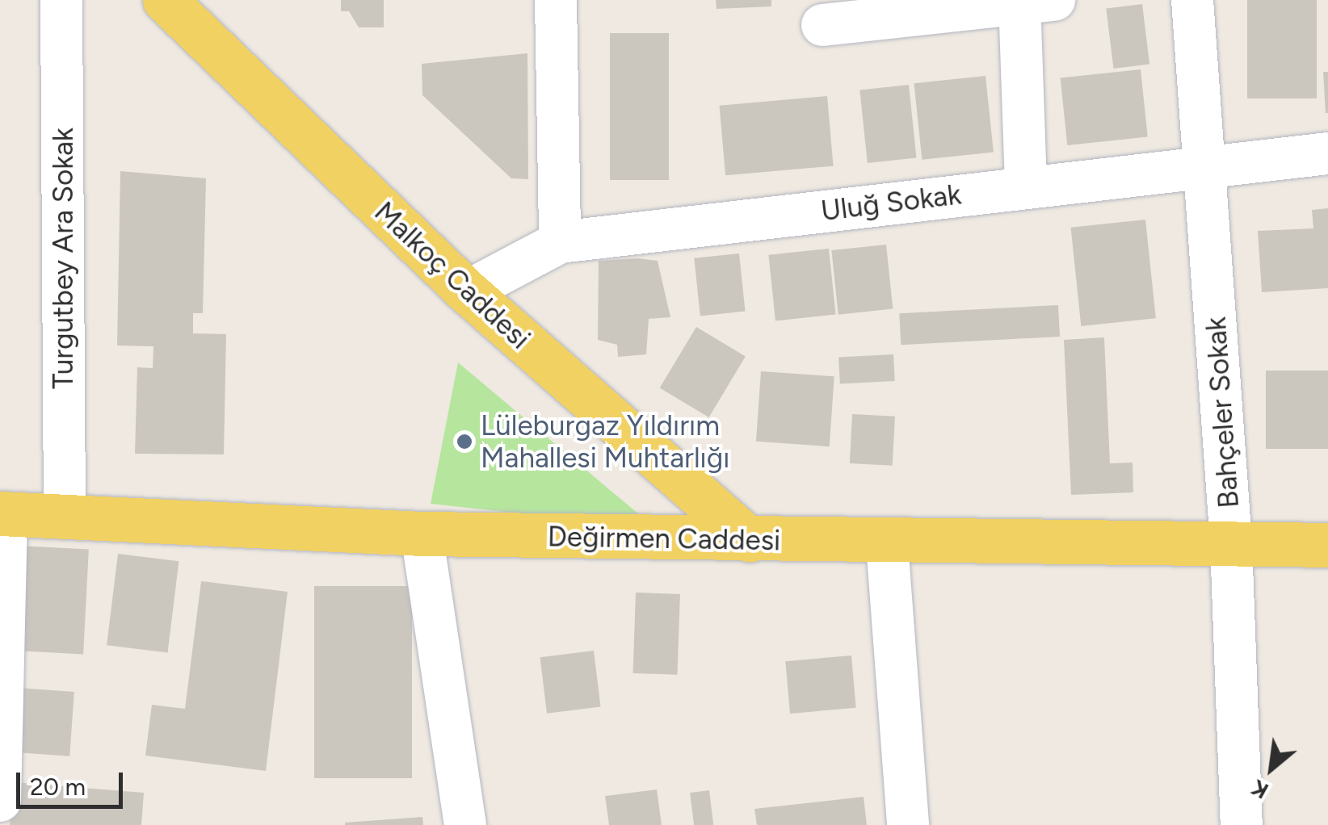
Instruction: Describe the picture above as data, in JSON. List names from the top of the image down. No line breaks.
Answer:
{"streets":{"main road":["Malkoç Caddesi","Değirmen Caddesi"],"street":["Uluğ Sokak","Turgutbey Ara Sokak","Bahçeler Sokak"]},"crossings":[["Uluğ Sokak","Malkoç Caddesi"],["Uluğ Sokak","Bahçeler Sokak"],["Turgutbey Ara Sokak","Değirmen Caddesi"],["Malkoç Caddesi","Değirmen Caddesi"],["Bahçeler Sokak","Değirmen Caddesi"]],"places":["Lüleburgaz Yıldırım Mahallesi Muhtarlığı"],"scale_bar":"20 m","north":"bottom left"}
